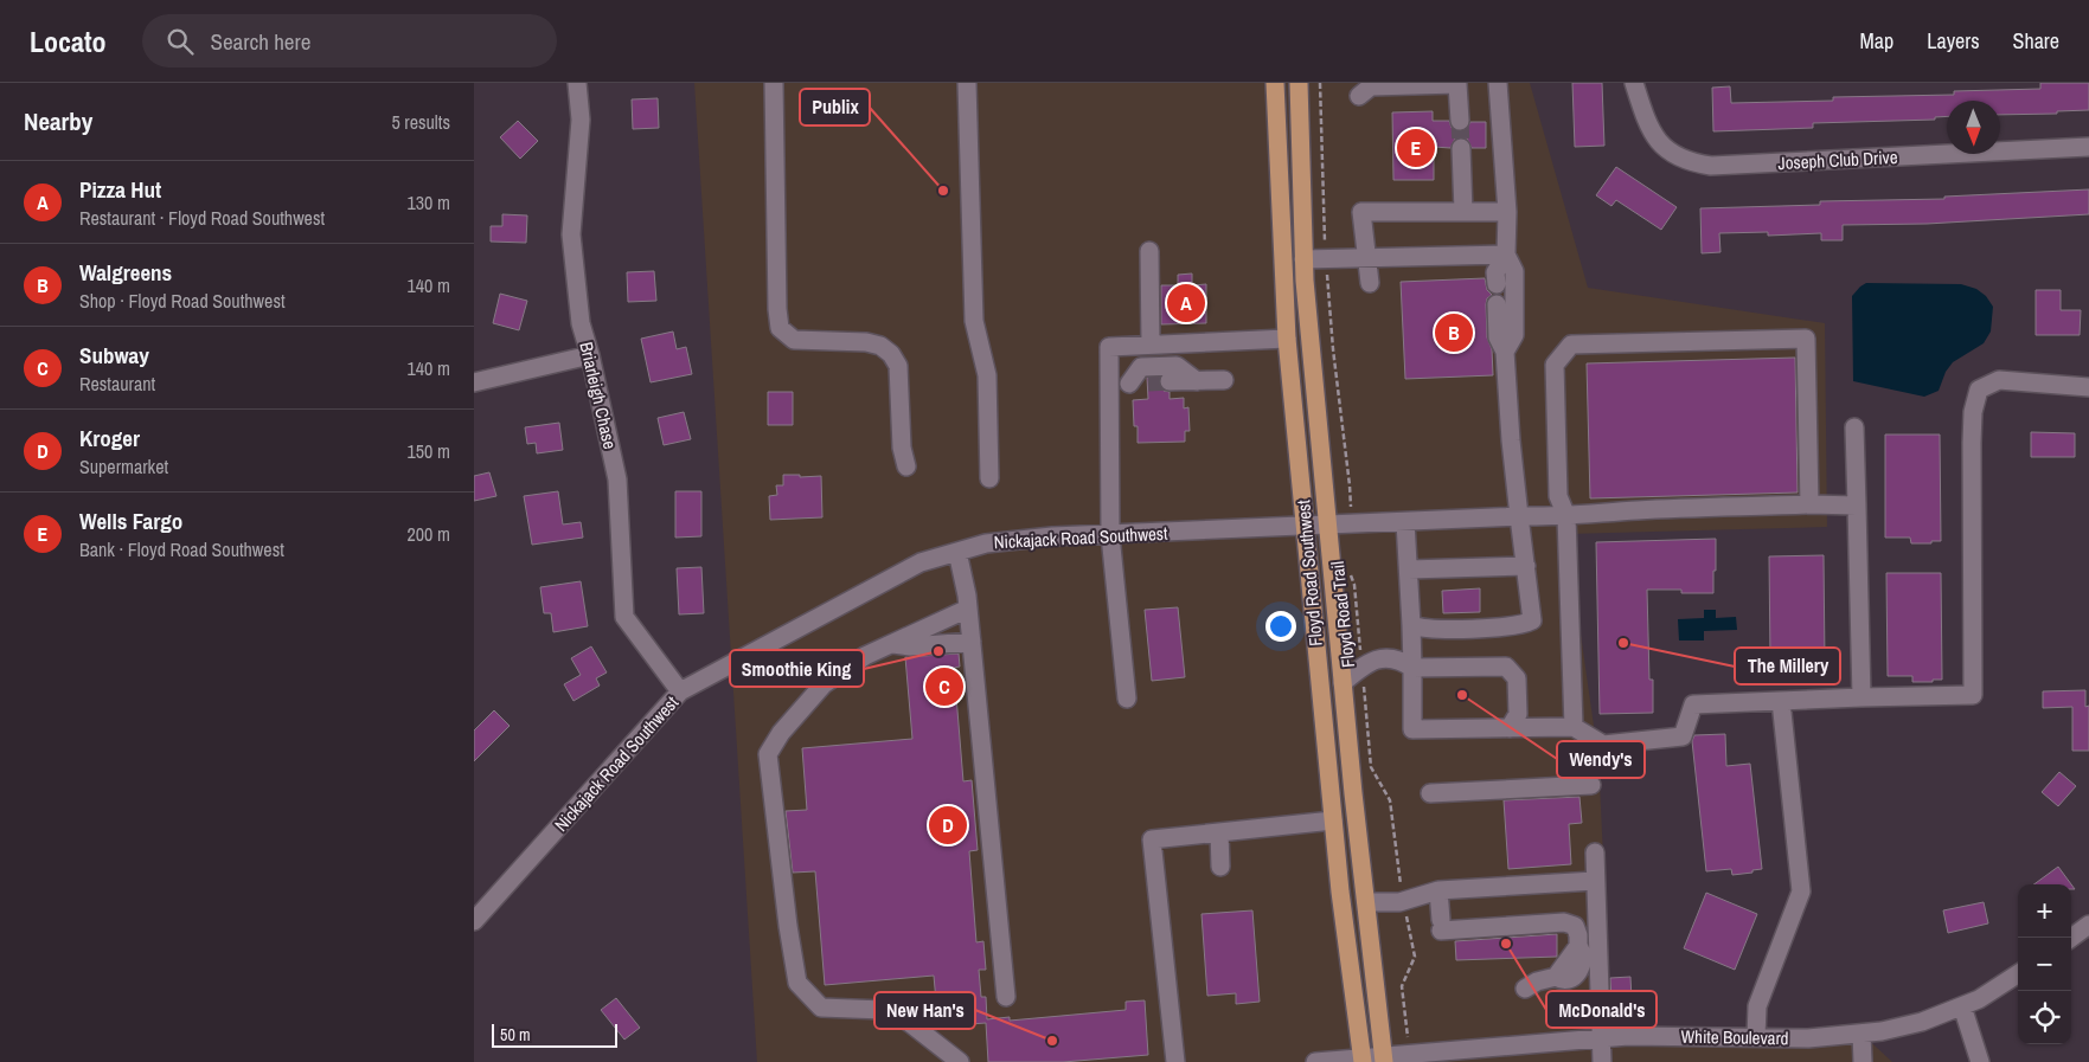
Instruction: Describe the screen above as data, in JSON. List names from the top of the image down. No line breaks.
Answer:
{"streets":{"main road":["Floyd Road Southwest"],"street":["Joseph Club Drive","Briarleigh Chase","Nickajack Road Southwest","White Boulevard"],"path":["Floyd Road Trail"]},"crossings":[["Briarleigh Chase","Nickajack Road Southwest"],["Nickajack Road Southwest","Floyd Road Southwest"],["Floyd Road Southwest","White Boulevard"],["Floyd Road Trail","White Boulevard"]],"places":["Publix","The Millery","Smoothie King","Wendy's","McDonald's","New Han's"],"scale_bar":"50 m","north":"bottom","page":{"header":"Locato","search":"Search here","nav":["Map","Layers","Share"],"heading":["Nearby","5 results"],"pins":["E","A","B","C","D"],"list":[{"mark":"A","name":"Pizza Hut","note":"Restaurant · Floyd Road Southwest","value":"130 m"},{"mark":"B","name":"Walgreens","note":"Shop · Floyd Road Southwest","value":"140 m"},{"mark":"C","name":"Subway","note":"Restaurant","value":"140 m"},{"mark":"D","name":"Kroger","note":"Supermarket","value":"150 m"},{"mark":"E","name":"Wells Fargo","note":"Bank · Floyd Road Southwest","value":"200 m"}],"map_buttons":["+","−"],"scale":"50 m"}}
